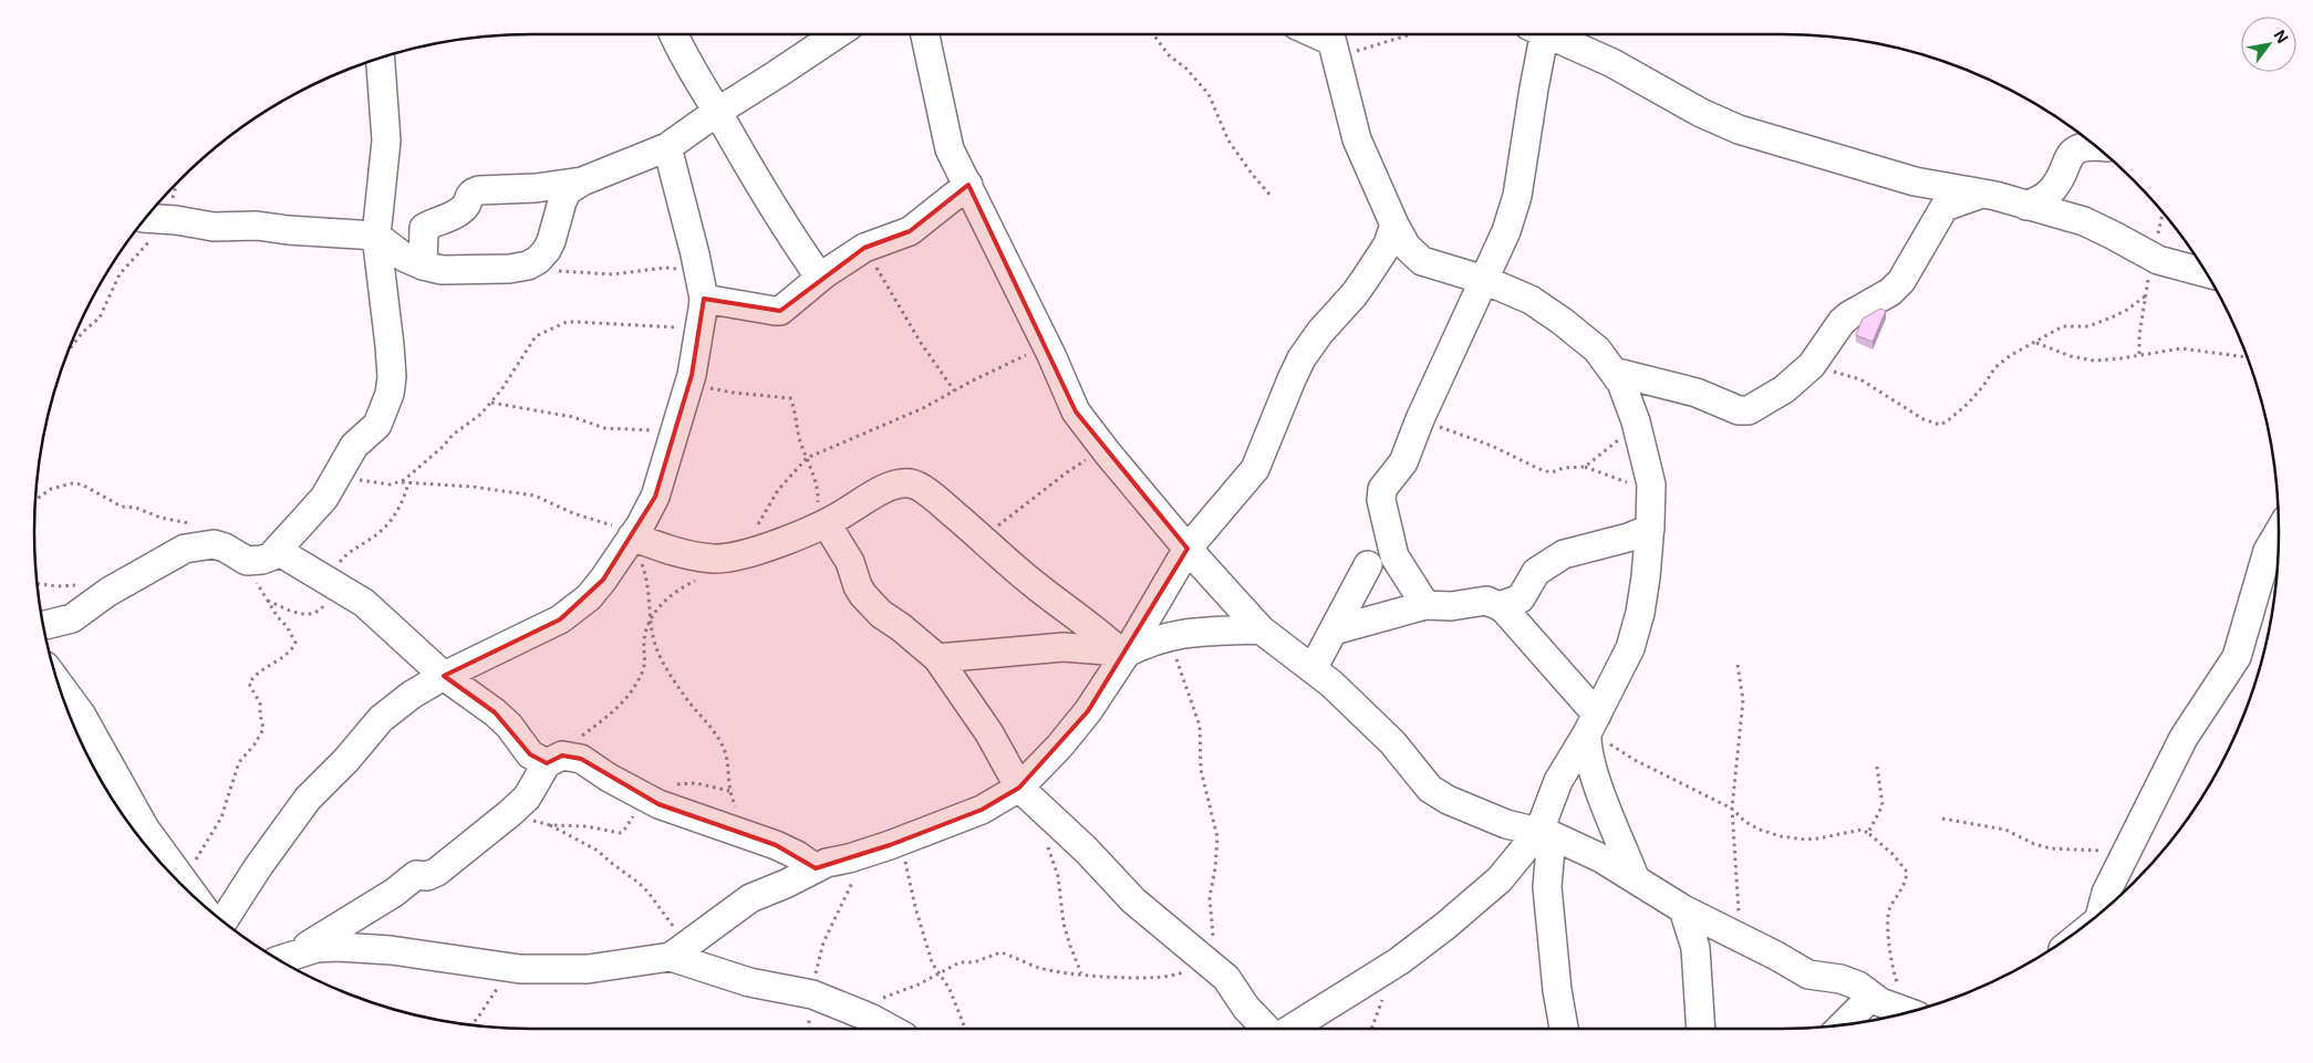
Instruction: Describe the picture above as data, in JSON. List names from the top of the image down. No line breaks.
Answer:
{"north":"top right"}
